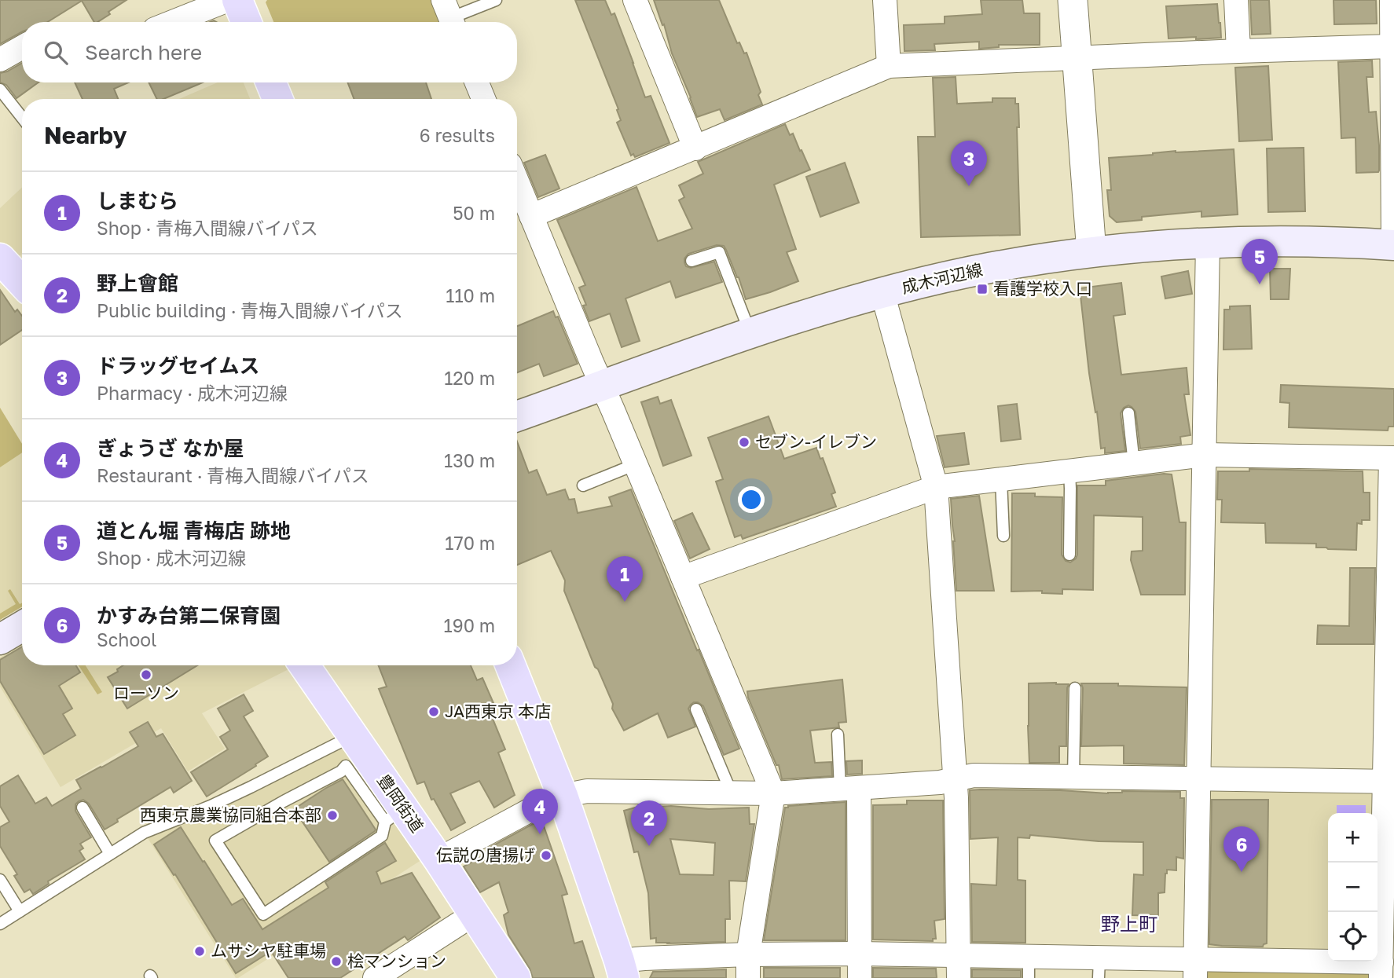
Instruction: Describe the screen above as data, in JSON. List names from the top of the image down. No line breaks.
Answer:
{"streets":{"main road":["成木河辺線","豊岡街道"]},"districts":["野上町"],"places":{"transit":["看護学校入口"],"other":["セブン-イレブン","ローソン","JA西東京 本店","西東京農業協同組合本部","伝説の唐揚げ","ムサシヤ駐車場","桧マンション"]},"page":{"search":"Search here","heading":["Nearby","6 results"],"pins":["3","5","1","4","2","6"],"list":[{"mark":"1","name":"しまむら","note":"Shop · 青梅入間線バイパス","value":"50 m"},{"mark":"2","name":"野上會館","note":"Public building · 青梅入間線バイパス","value":"110 m"},{"mark":"3","name":"ドラッグセイムス","note":"Pharmacy · 成木河辺線","value":"120 m"},{"mark":"4","name":"ぎょうざ なか屋","note":"Restaurant · 青梅入間線バイパス","value":"130 m"},{"mark":"5","name":"道とん堀 青梅店 跡地","note":"Shop · 成木河辺線","value":"170 m"},{"mark":"6","name":"かすみ台第二保育園","note":"School","value":"190 m"}],"map_buttons":["+","−"]}}
